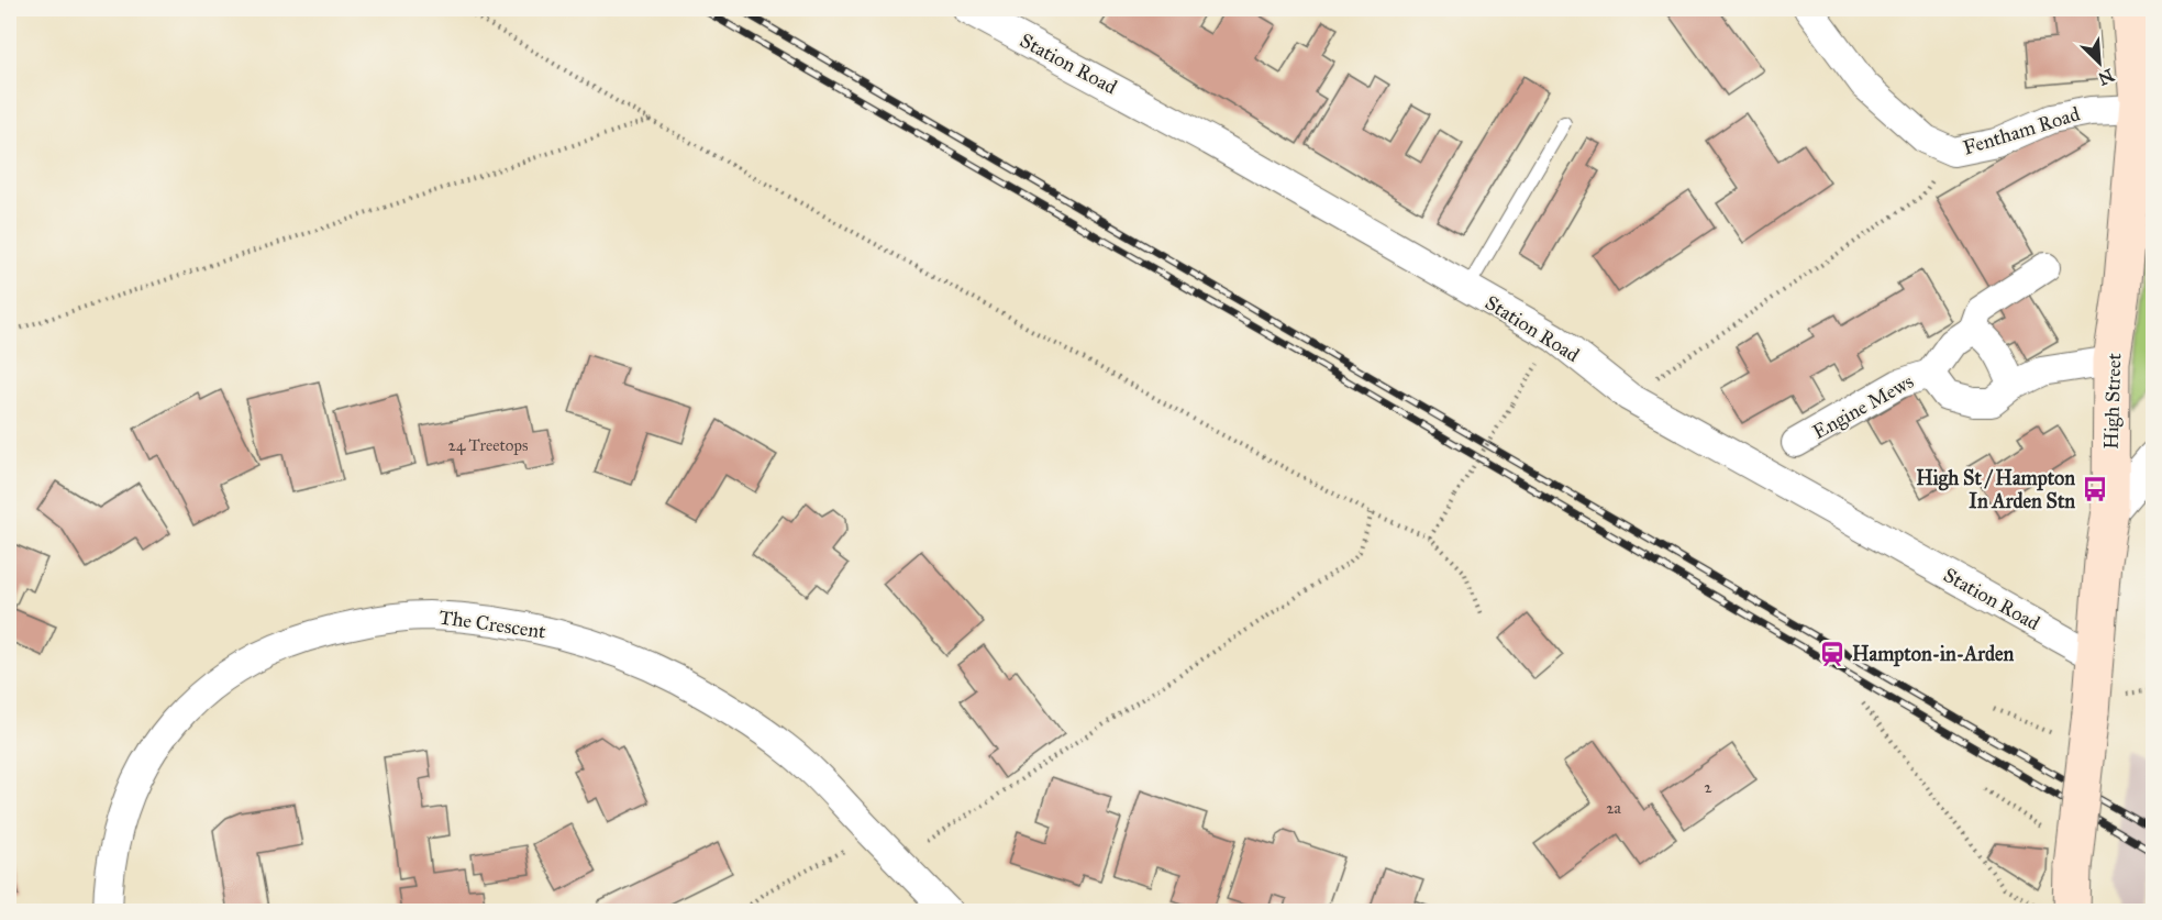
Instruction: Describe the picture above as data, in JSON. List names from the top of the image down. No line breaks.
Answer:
{"streets":{"main road":["High Street"],"street":["Station Road","Fentham Road","Engine Mews","The Crescent"]},"crossings":[["Station Road","High Street"],["Fentham Road","High Street"],["High Street","Engine Mews"]],"places":{"bus stop":["High St / Hampton In Arden Stn"],"station":["Hampton-in-Arden"]},"house_numbers":["24 Treetops","2","2a"],"north":"bottom right"}
